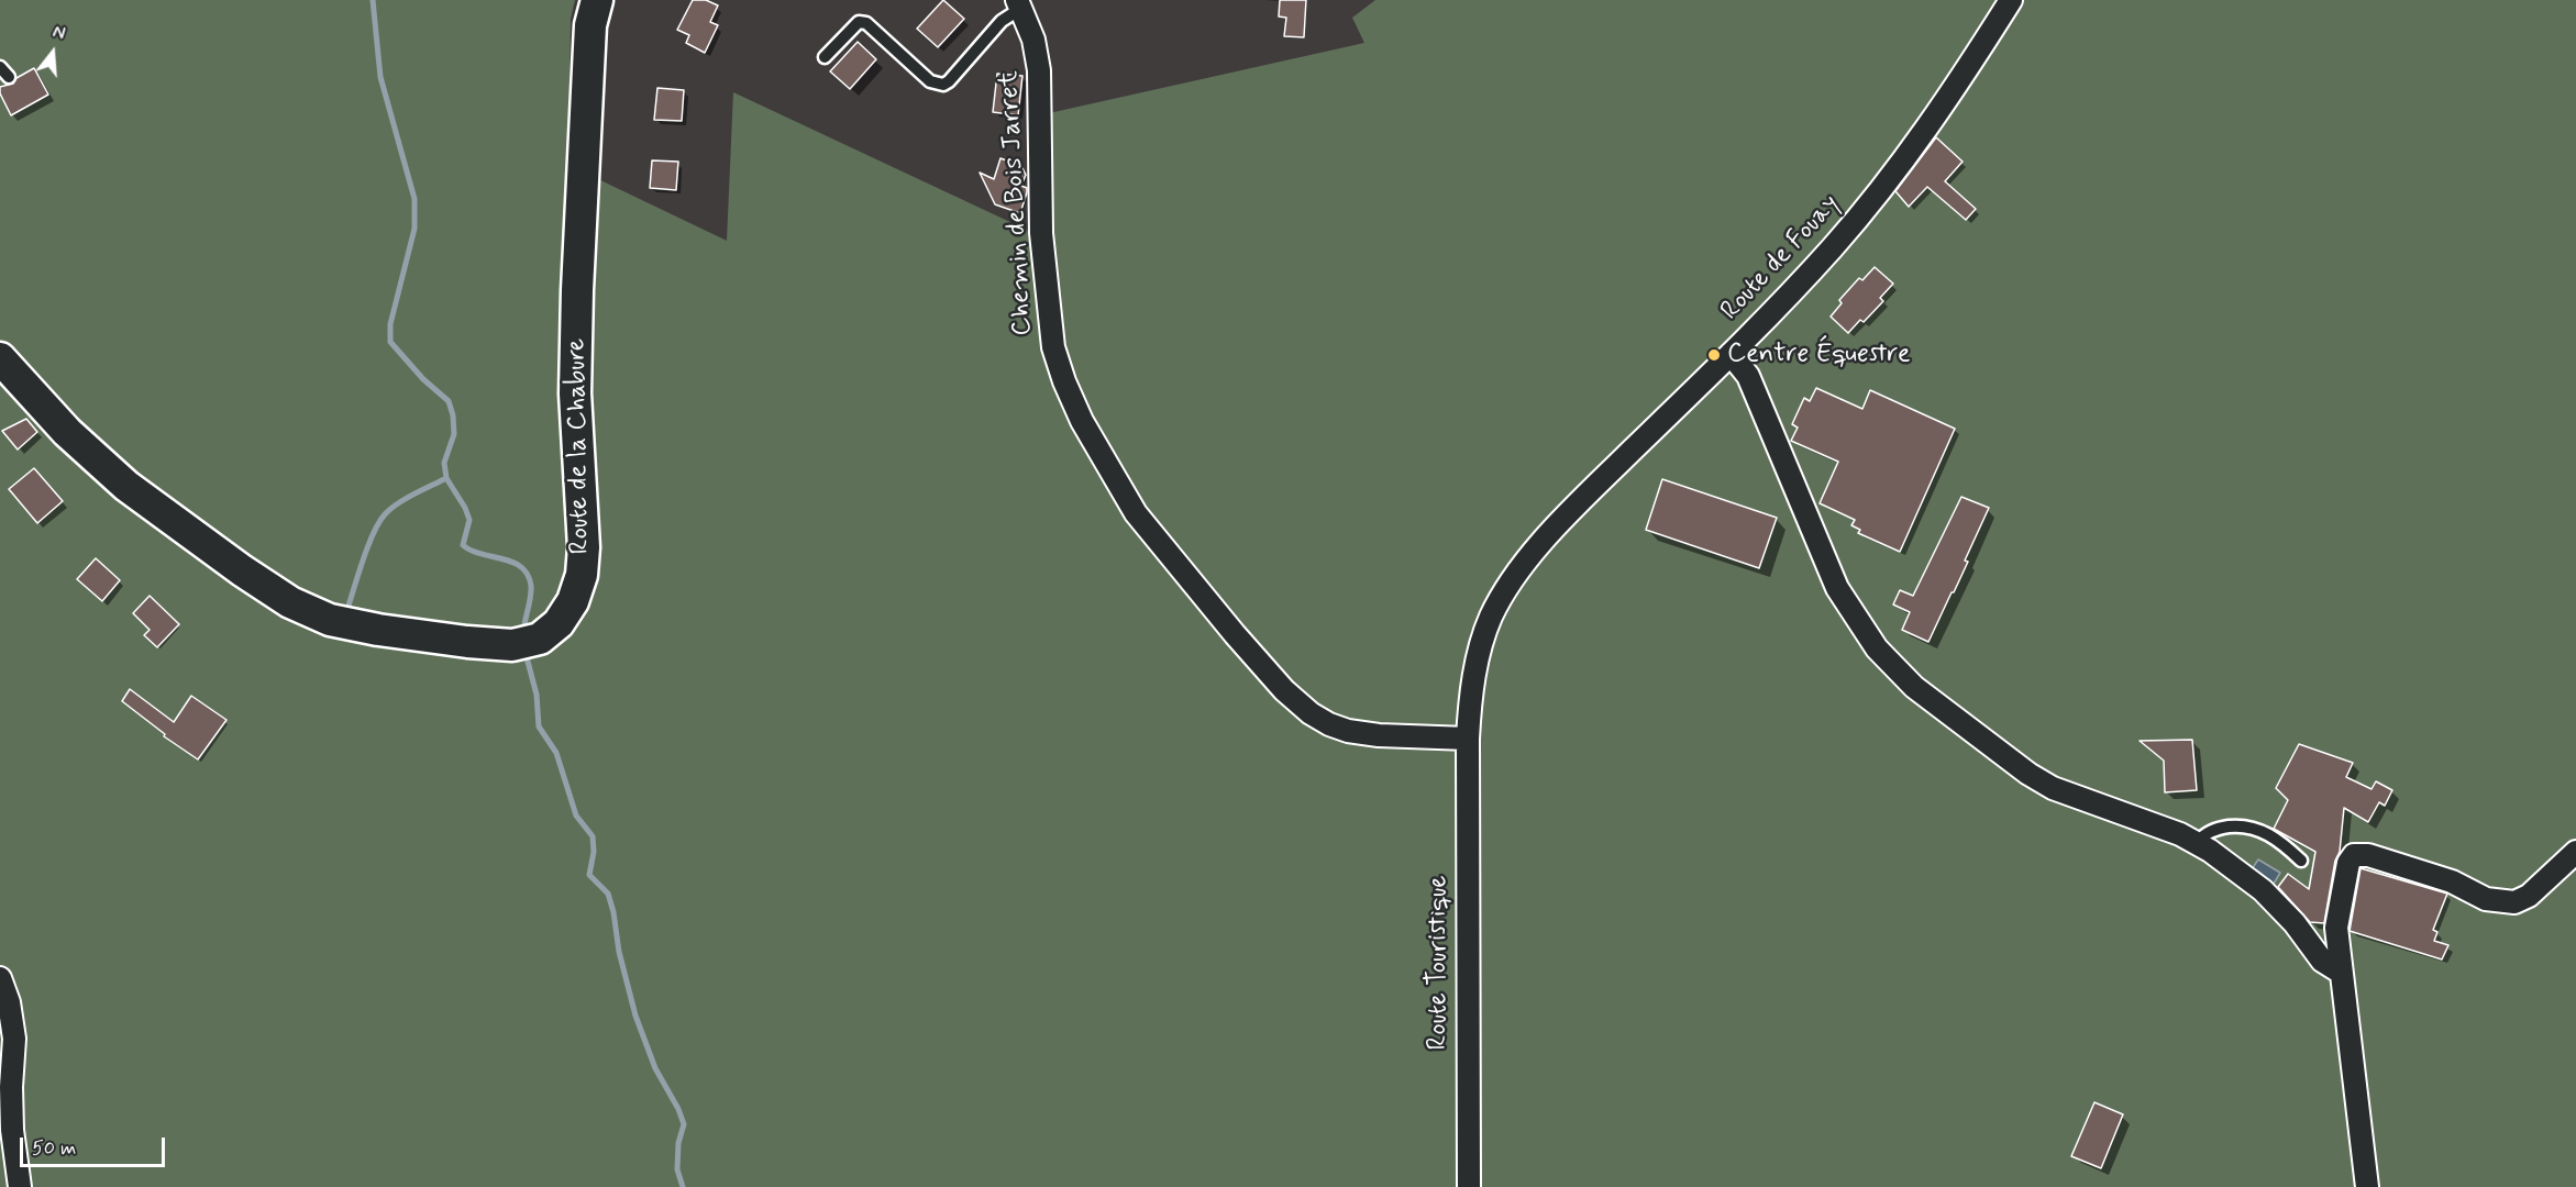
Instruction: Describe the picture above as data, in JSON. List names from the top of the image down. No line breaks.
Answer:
{"streets":{"main road":["Route de la Chabure"],"street":["Chemin de Bois Jarret","Route de Fouay","Route Touristique"]},"crossings":[["Chemin de Bois Jarret","Route de Fouay"],["Chemin de Bois Jarret","Route Touristique"],["Route de Fouay","Route Touristique"]],"places":["Centre Équestre"],"scale_bar":"50 m","north":"top"}
